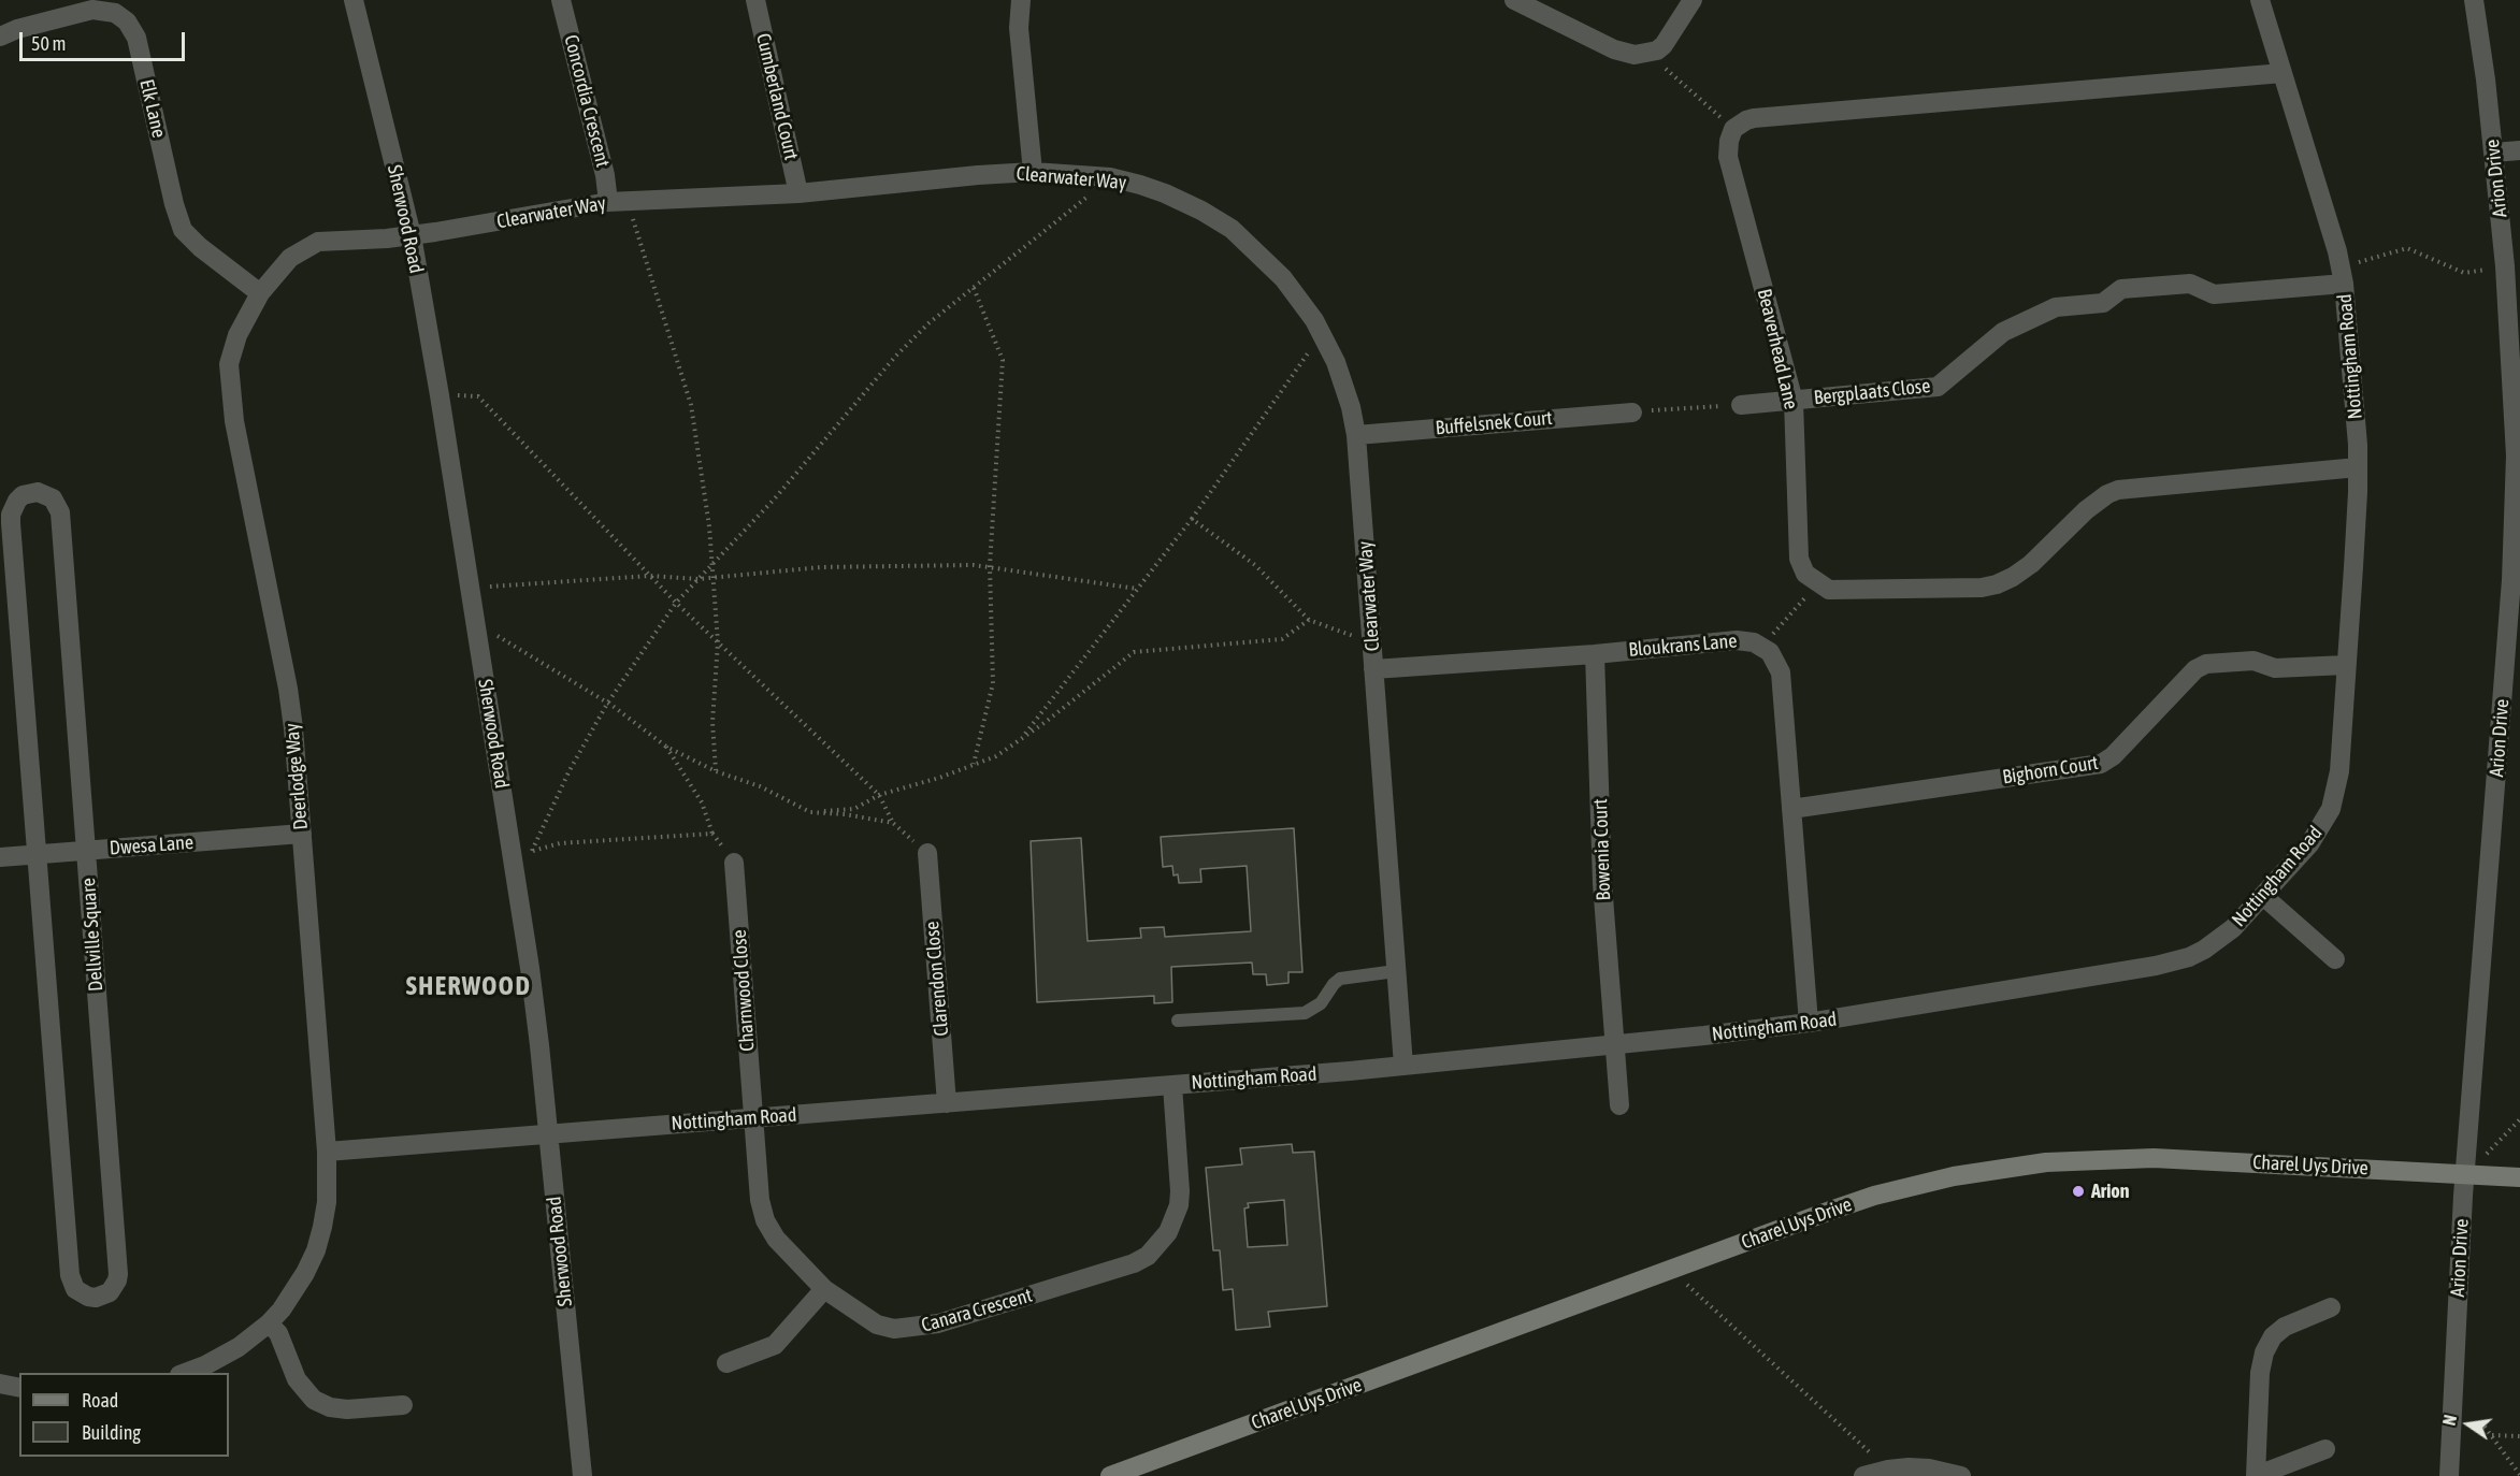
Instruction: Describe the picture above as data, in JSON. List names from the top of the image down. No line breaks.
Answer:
{"streets":{"main road":["Charel Uys Drive"],"street":["Cumberland Court","Concordia Crescent","Elk Lane","Clearwater Way","Arion Drive","Sherwood Road","Beaverhead Lane","Nottingham Road","Bergplaats Close","Buffelsnek Court","Bloukrans Lane","Bighorn Court","Deerlodge Way","Dwesa Lane","Bowenia Court","Dellville Square","Clarendon Close","Charnwood Close","Canara Crescent"]},"crossings":[["Cumberland Court","Clearwater Way"],["Concordia Crescent","Clearwater Way"],["Elk Lane","Deerlodge Way"],["Clearwater Way","Sherwood Road"],["Clearwater Way","Nottingham Road"],["Clearwater Way","Buffelsnek Court"],["Clearwater Way","Bloukrans Lane"],["Clearwater Way","Deerlodge Way"],["Arion Drive","Charel Uys Drive"],["Sherwood Road","Nottingham Road"],["Sherwood Road","Deerlodge Way"],["Beaverhead Lane","Bergplaats Close"],["Nottingham Road","Bergplaats Close"],["Nottingham Road","Bloukrans Lane"],["Nottingham Road","Bighorn Court"],["Nottingham Road","Deerlodge Way"],["Nottingham Road","Bowenia Court"],["Nottingham Road","Clarendon Close"],["Nottingham Road","Charnwood Close"],["Nottingham Road","Canara Crescent"],["Bloukrans Lane","Bighorn Court"],["Bloukrans Lane","Bowenia Court"],["Deerlodge Way","Dwesa Lane"],["Dwesa Lane","Dellville Square"],["Charnwood Close","Canara Crescent"]],"districts":["SHERWOOD"],"places":["Arion"],"legend":["Road","Building"],"scale_bar":"50 m","north":"left"}
